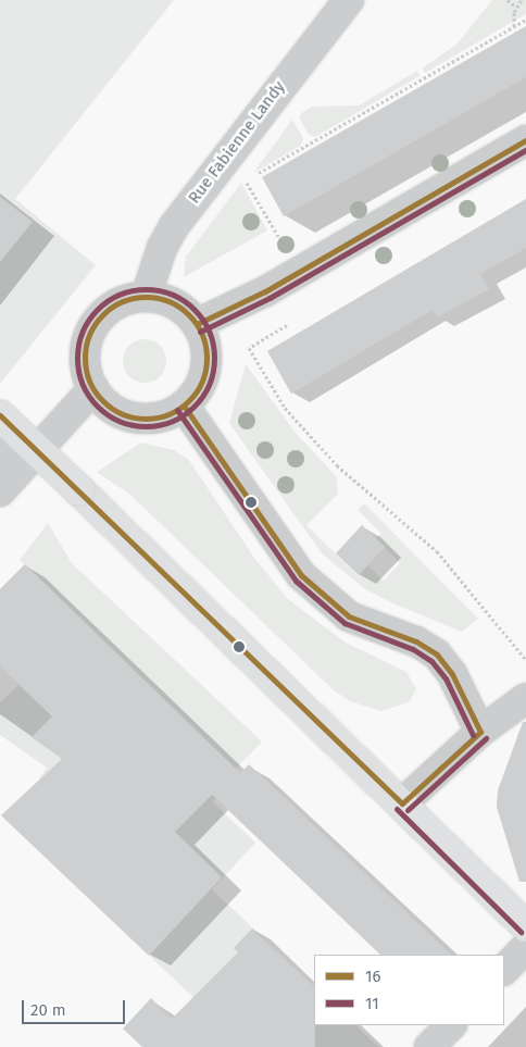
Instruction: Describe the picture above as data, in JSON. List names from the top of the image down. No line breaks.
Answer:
{"streets":{"street":["Rue Fabienne Landy"]},"lines":["transit line 16","transit line 11"],"legend":["16","11"],"scale_bar":"20 m"}
